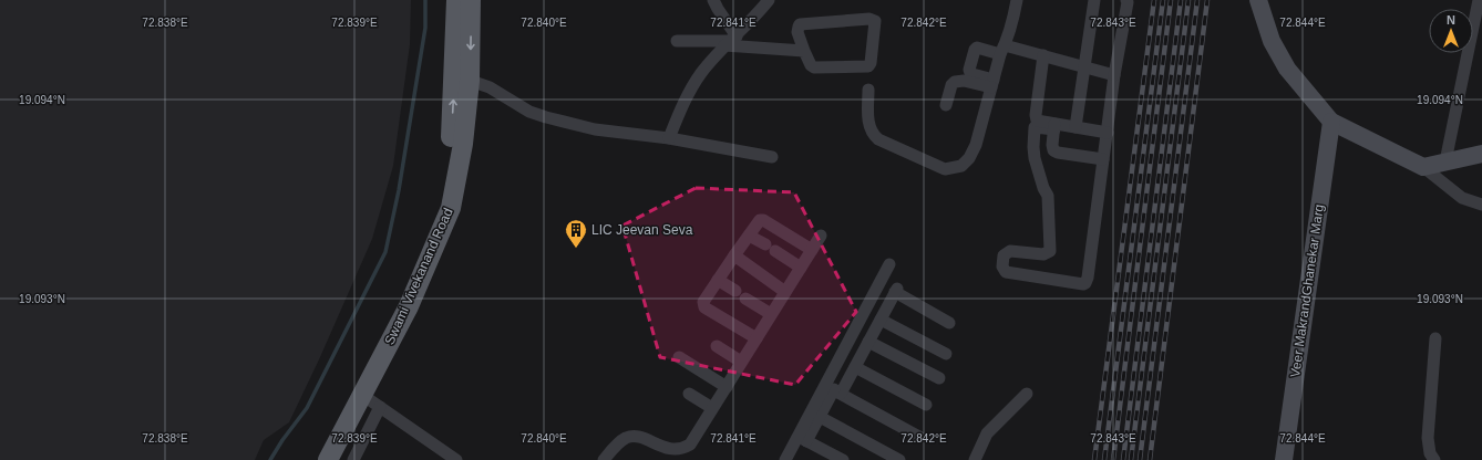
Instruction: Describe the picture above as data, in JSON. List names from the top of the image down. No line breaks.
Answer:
{"streets":{"main road":["Swami Vivekanand Road"],"street":["Veer MakrandGhanekar Marg"]},"places":{"building":["LIC Jeevan Seva"]},"north":"top","coordinates":["72.838°E","72.839°E","72.840°E","72.841°E","72.842°E","72.843°E","72.844°E","19.094°N","19.093°N"]}
